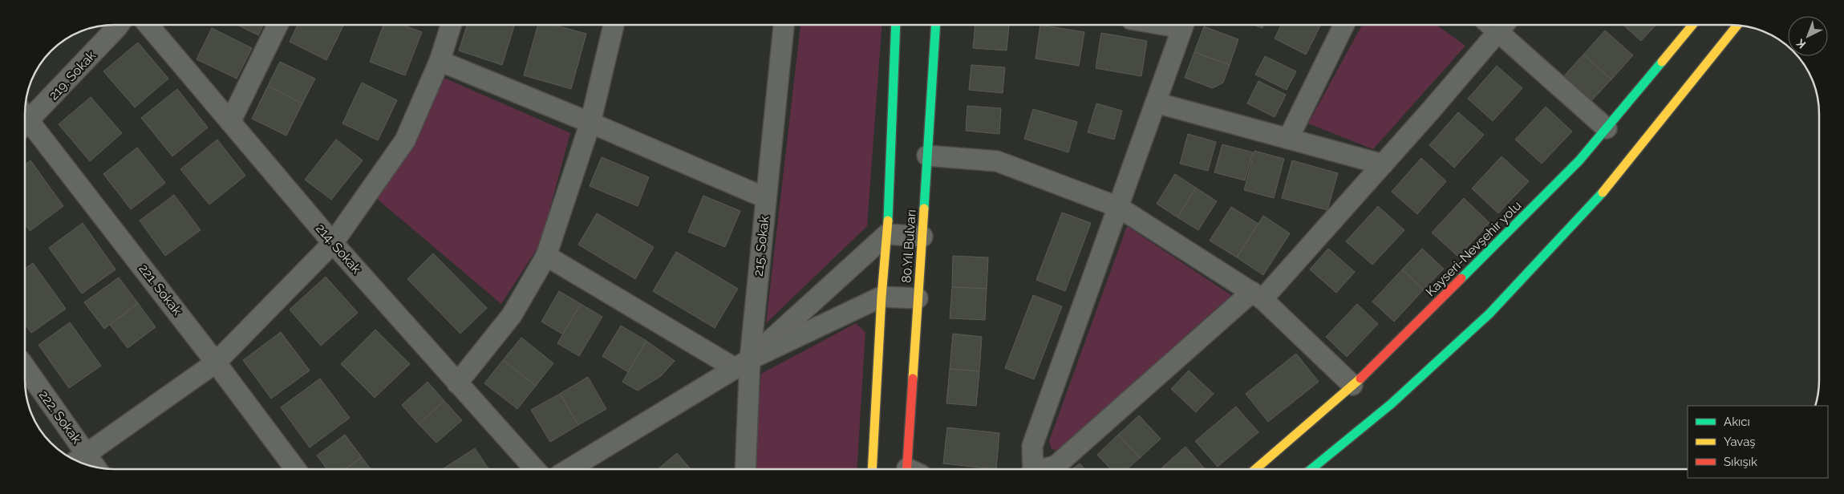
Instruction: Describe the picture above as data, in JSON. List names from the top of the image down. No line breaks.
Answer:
{"streets":{"main road":["80.Yıl Bulvarı","Kayseri-Nevşehir yolu"],"street":["219. Sokak","215. Sokak","214. Sokak","221. Sokak","222. Sokak"]},"legend":["Akıcı","Yavaş","Sıkışık"],"north":"bottom left"}
